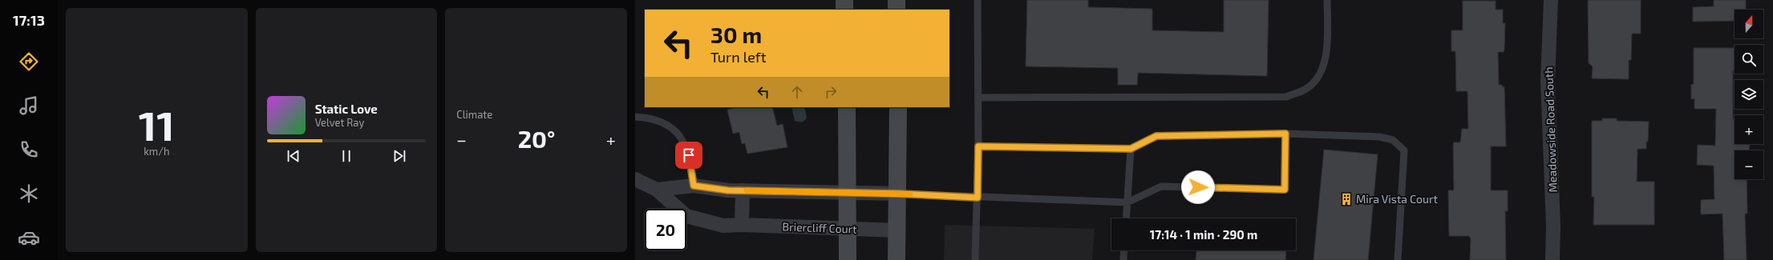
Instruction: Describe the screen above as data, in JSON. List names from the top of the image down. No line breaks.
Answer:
{"streets":{"street":["Meadowside Road South","Briercliff Court"]},"places":{"building":["Mira Vista Court"]},"north":"top","page":{"tabs":"17:13","tile":[["11","km/h"],"Climate"],"map_buttons":["+","−"],"turn":["30 m","Turn left"],"song":["Static Love","Velvet Ray"],"heat":["−","20°","+"],"limit":"20","trip":"17:14 · 1 min · 290 m"}}
